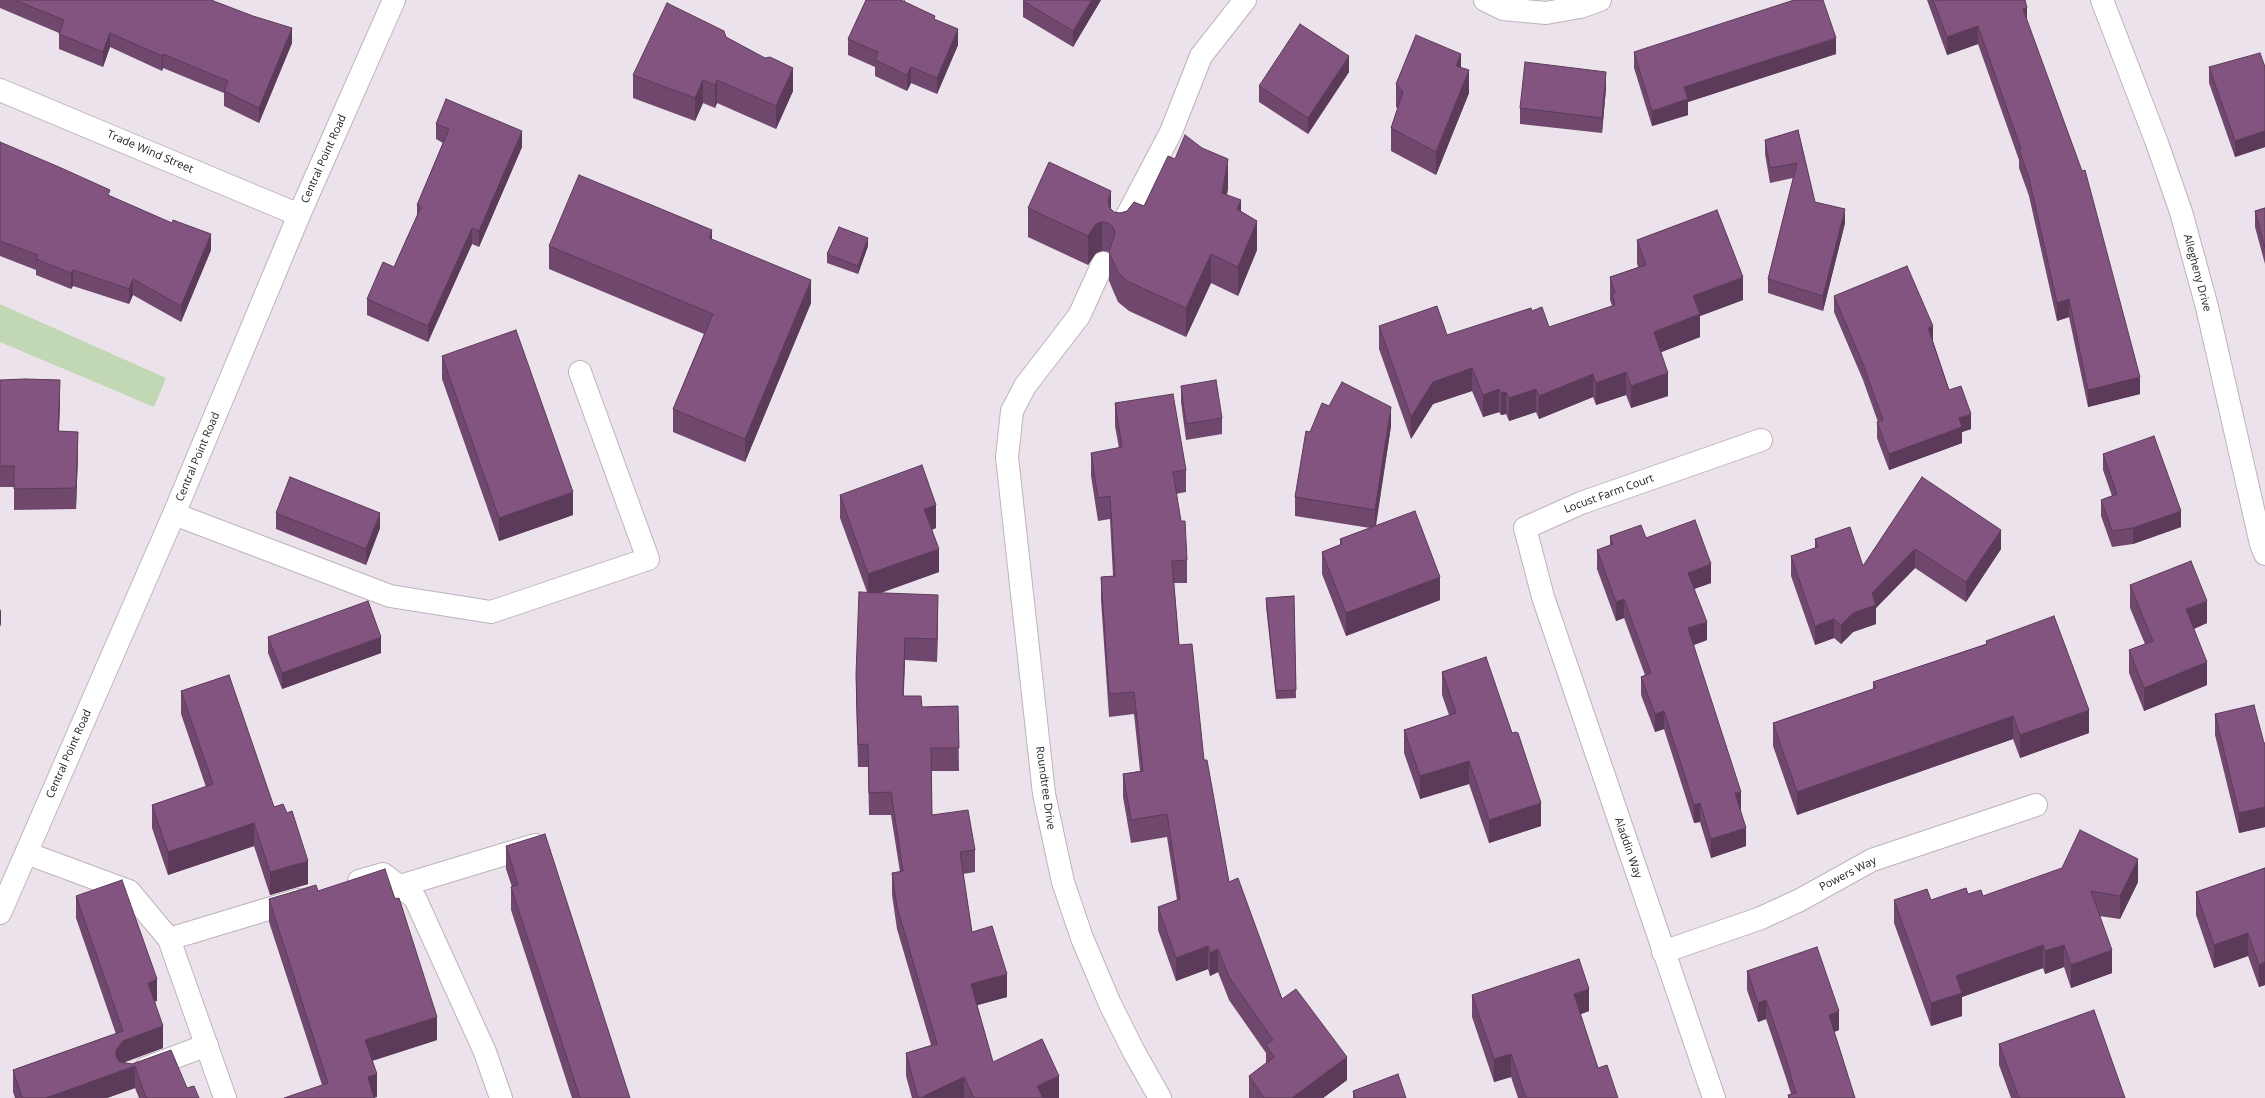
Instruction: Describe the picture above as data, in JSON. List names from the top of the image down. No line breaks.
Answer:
{"streets":{"street":["Trade Wind Street","Central Point Road","Allegheny Drive","Locust Farm Court","Roundtree Drive","Aladdin Way","Powers Way"]},"crossings":[["Trade Wind Street","Central Point Road"],["Locust Farm Court","Aladdin Way"],["Aladdin Way","Powers Way"]]}
